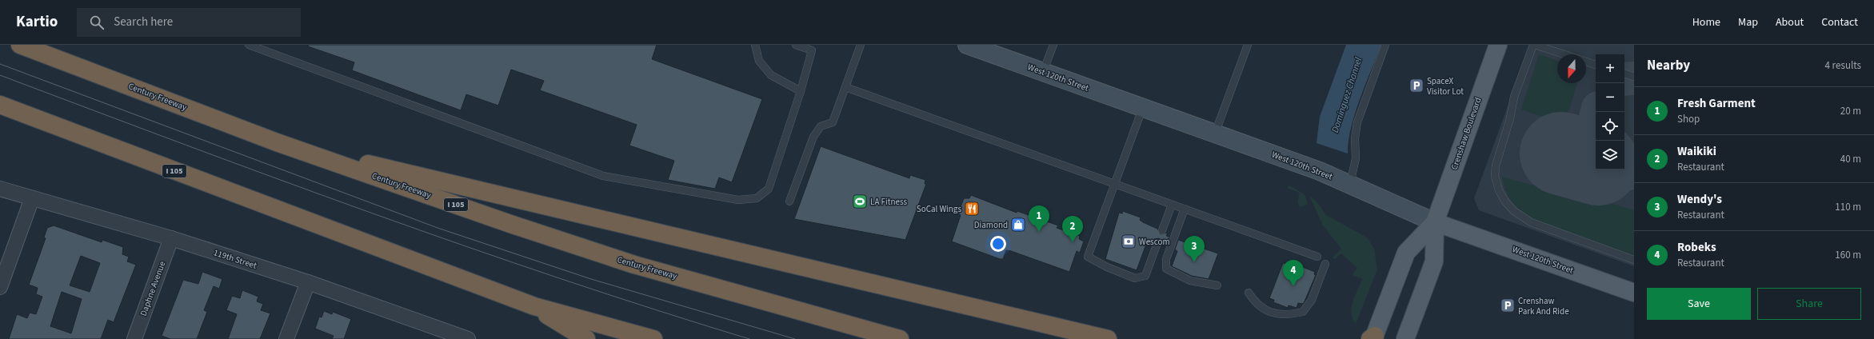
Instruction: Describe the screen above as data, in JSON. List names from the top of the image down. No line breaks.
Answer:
{"streets":{"highway":["Century Freeway","I 105"],"main road":["West 120th Street","Crenshaw Boulevard"],"street":["119th Street","Daphne Avenue"]},"crossings":[["West 120th Street","Crenshaw Boulevard"],["119th Street","Daphne Avenue"]],"water":["Dominguez Channel"],"places":{"parking":["SpaceX Visitor Lot","Crenshaw Park And Ride"],"sports":["LA Fitness"],"restaurant":["SoCal Wings"],"shop":["Diamond"],"bank":["Wescom"]},"north":"bottom","page":{"header":"Kartio","search":"Search here","nav":["Home","Map","About","Contact"],"heading":["Nearby","4 results"],"map_buttons":["+","−"],"list":[{"mark":"1","name":"Fresh Garment","note":"Shop","value":"20 m"},{"mark":"2","name":"Waikiki","note":"Restaurant","value":"40 m"},{"mark":"3","name":"Wendy's","note":"Restaurant","value":"110 m"},{"mark":"4","name":"Robeks","note":"Restaurant","value":"160 m"}],"pins":["1","2","3","4"],"buttons":["Save","Share"]}}
